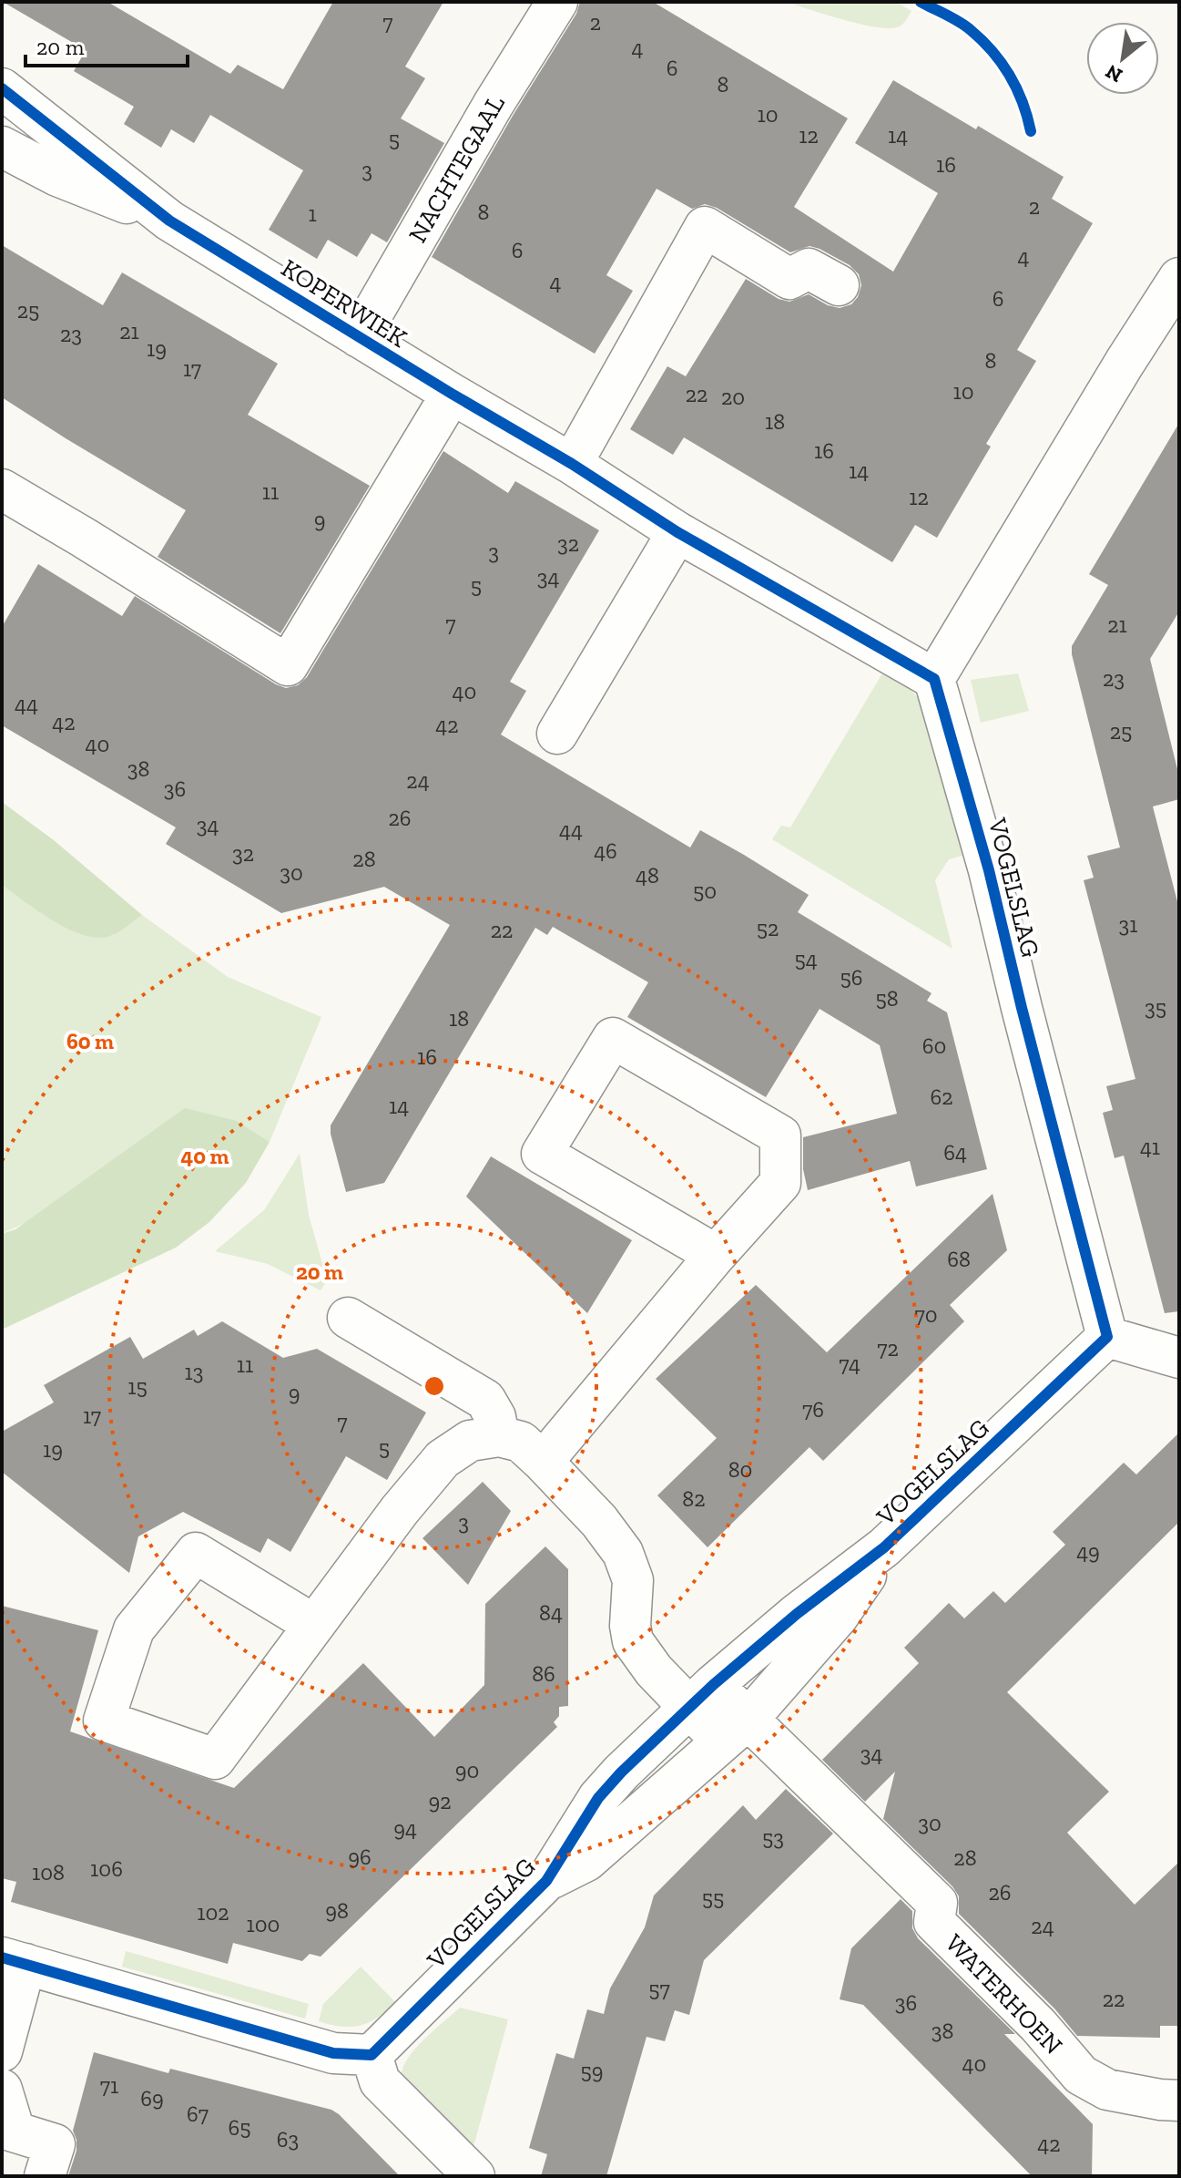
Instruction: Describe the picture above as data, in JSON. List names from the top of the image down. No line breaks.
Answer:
{"streets":{"street":["NACHTEGAAL","KOPERWIEK","VOGELSLAG","WATERHOEN"]},"crossings":[["NACHTEGAAL","KOPERWIEK"],["VOGELSLAG","WATERHOEN"]],"house_numbers":["7","2","4","6","8","10","12","14","5","16","3","2","8","1","6","4","4","6","25","21","23","19","8","17","10","22","20","18","16","14","11","12","9","32","3","34","5","7","21","23","40","44","42","42","25","40","38","24","36","26","34","44","46","32","28","30","48","50","31","52","22","54","56","58","35","18","60","16","62","14","41","64","68","70","72","74","11","13","15","9","76","17","7","5","19","80","82","3","49","84","86","34","90","92","30","94","53","96","28","106","108","26","55","98","102","100","24","57","22","36","38","40","59","71","69","67","65","63","42"],"scale_bar":"20 m","north":"bottom left","rings":["60 m","40 m","20 m"]}
